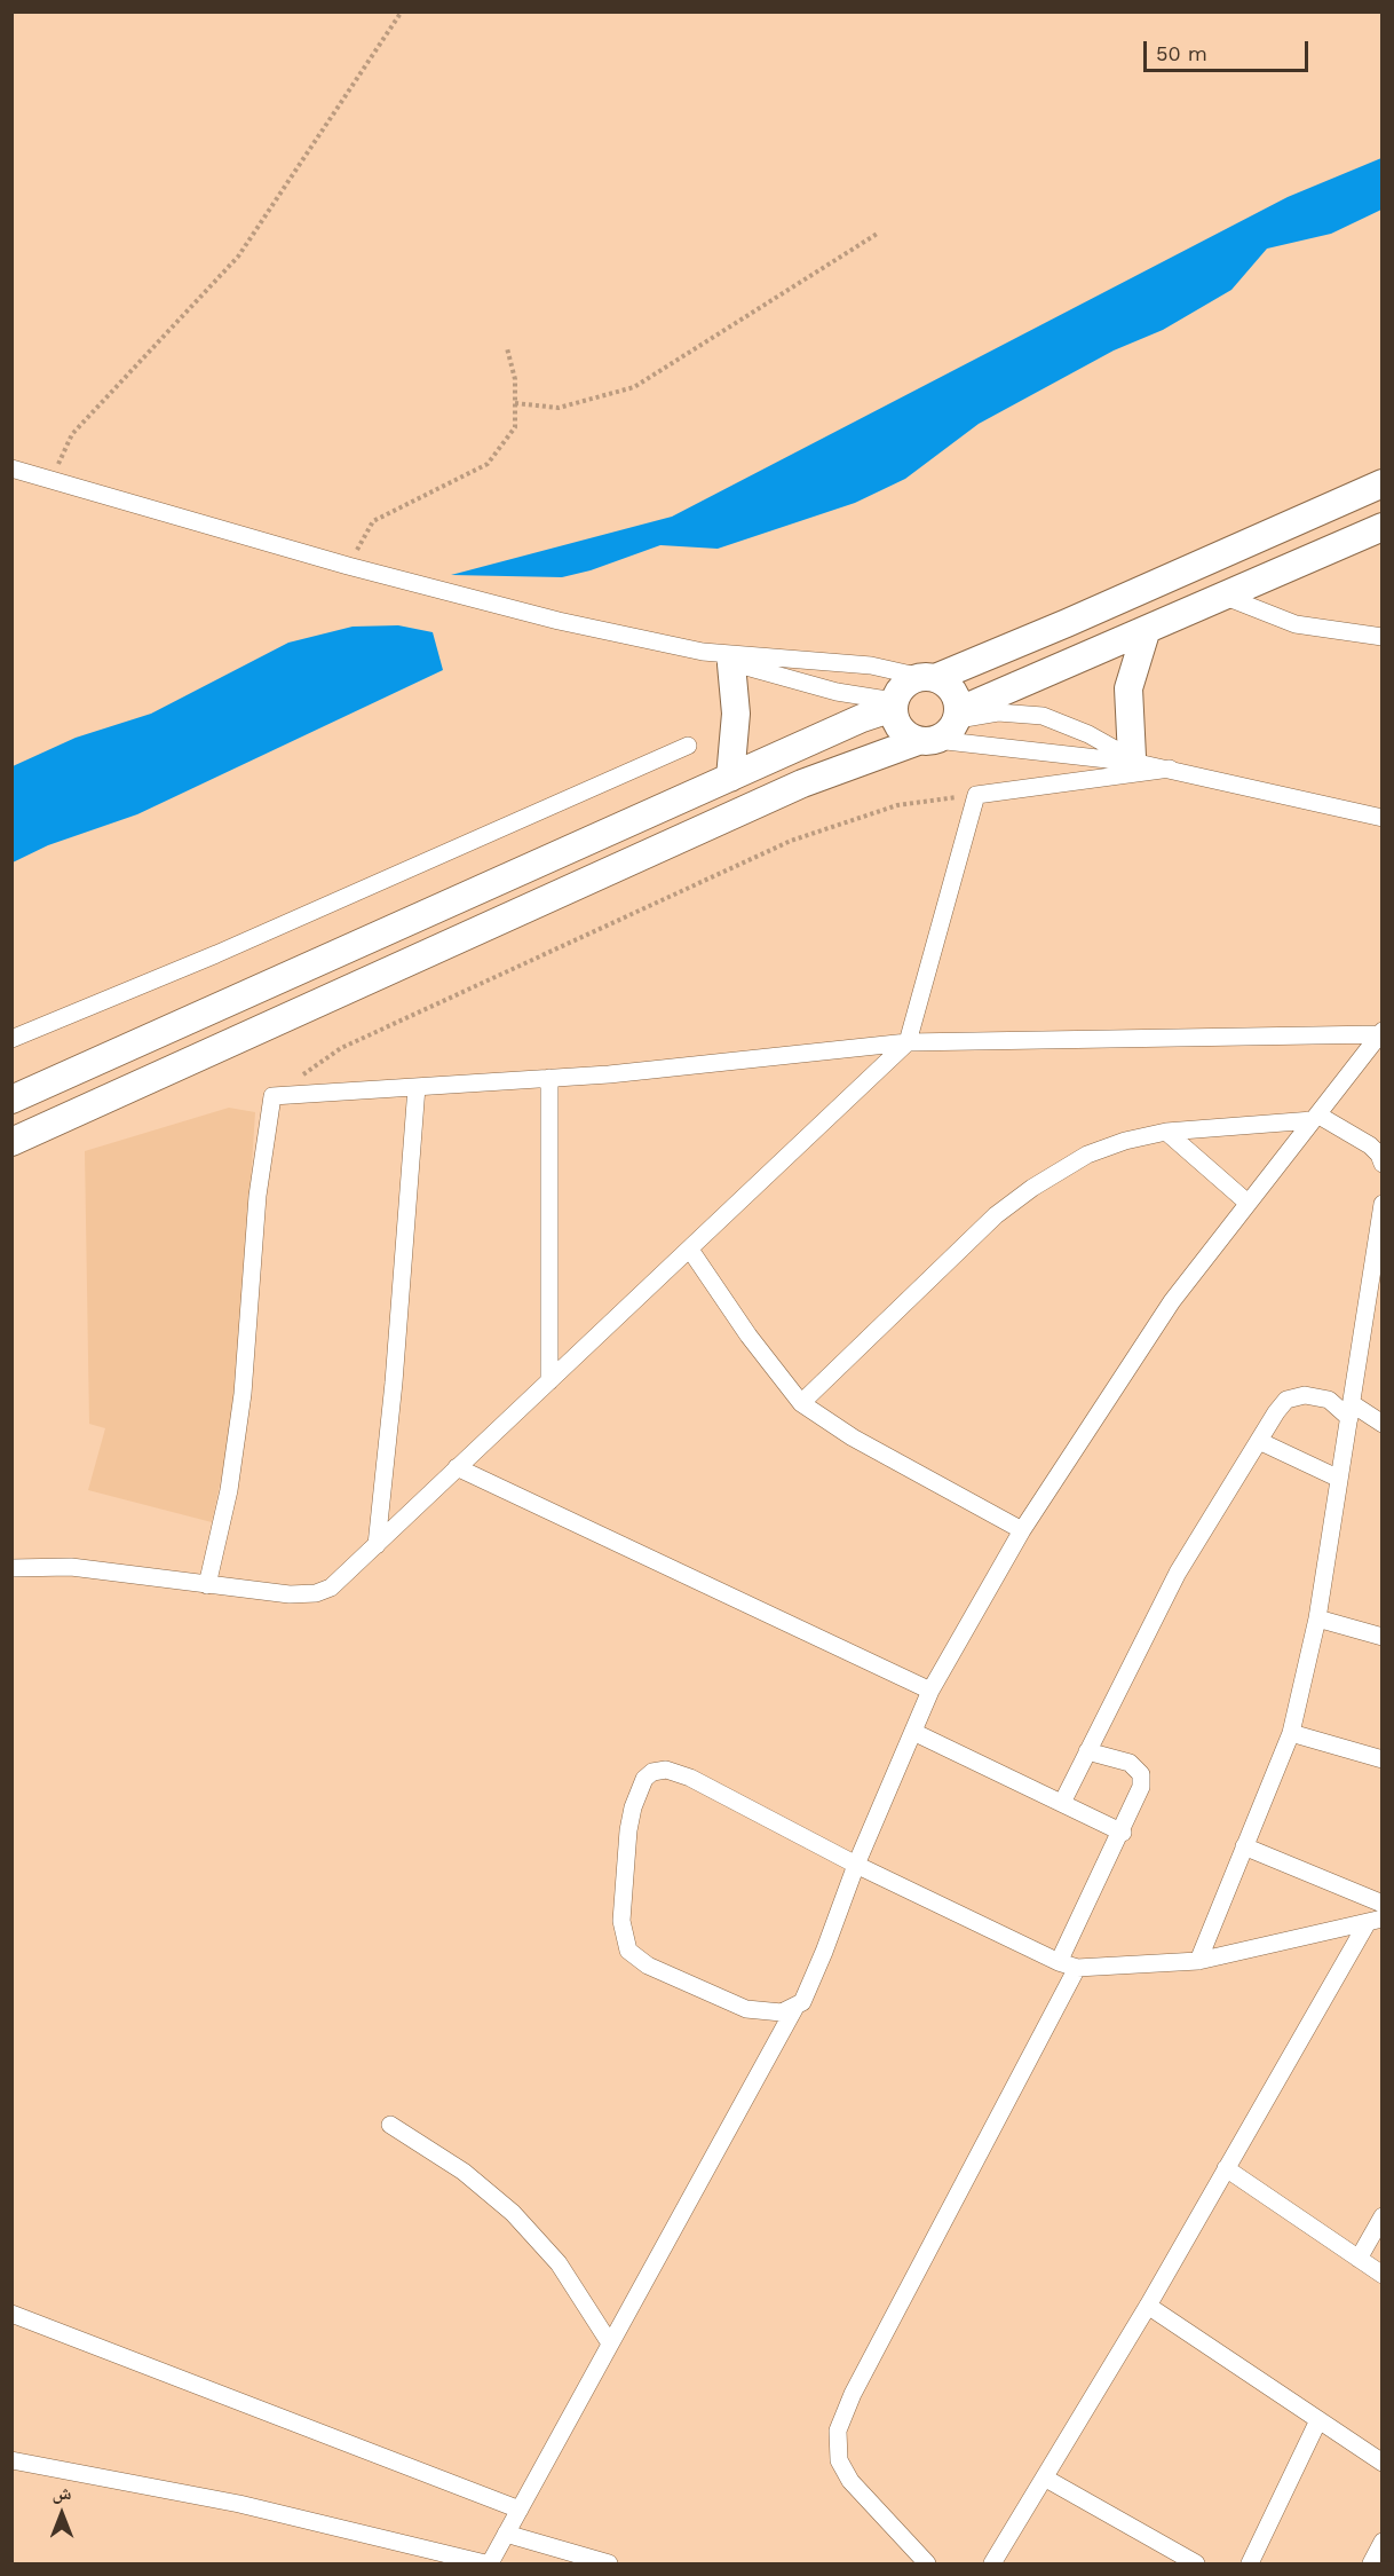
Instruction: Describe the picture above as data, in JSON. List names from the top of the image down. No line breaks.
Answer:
{"scale_bar":"50 m","north":"top"}
